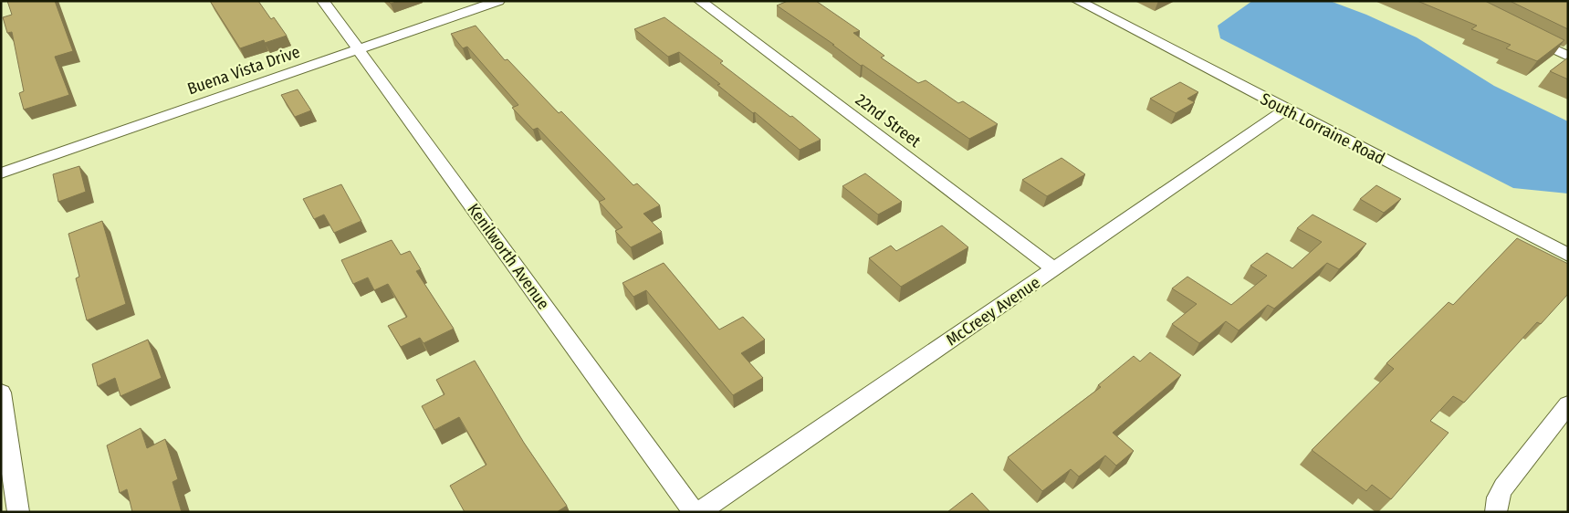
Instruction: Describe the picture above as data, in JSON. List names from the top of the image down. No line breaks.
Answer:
{"streets":{"street":["Buena Vista Drive","22nd Street","South Lorraine Road","Kenilworth Avenue","McCreey Avenue"]},"crossings":[["Buena Vista Drive","Kenilworth Avenue"],["22nd Street","McCreey Avenue"],["South Lorraine Road","McCreey Avenue"]]}
